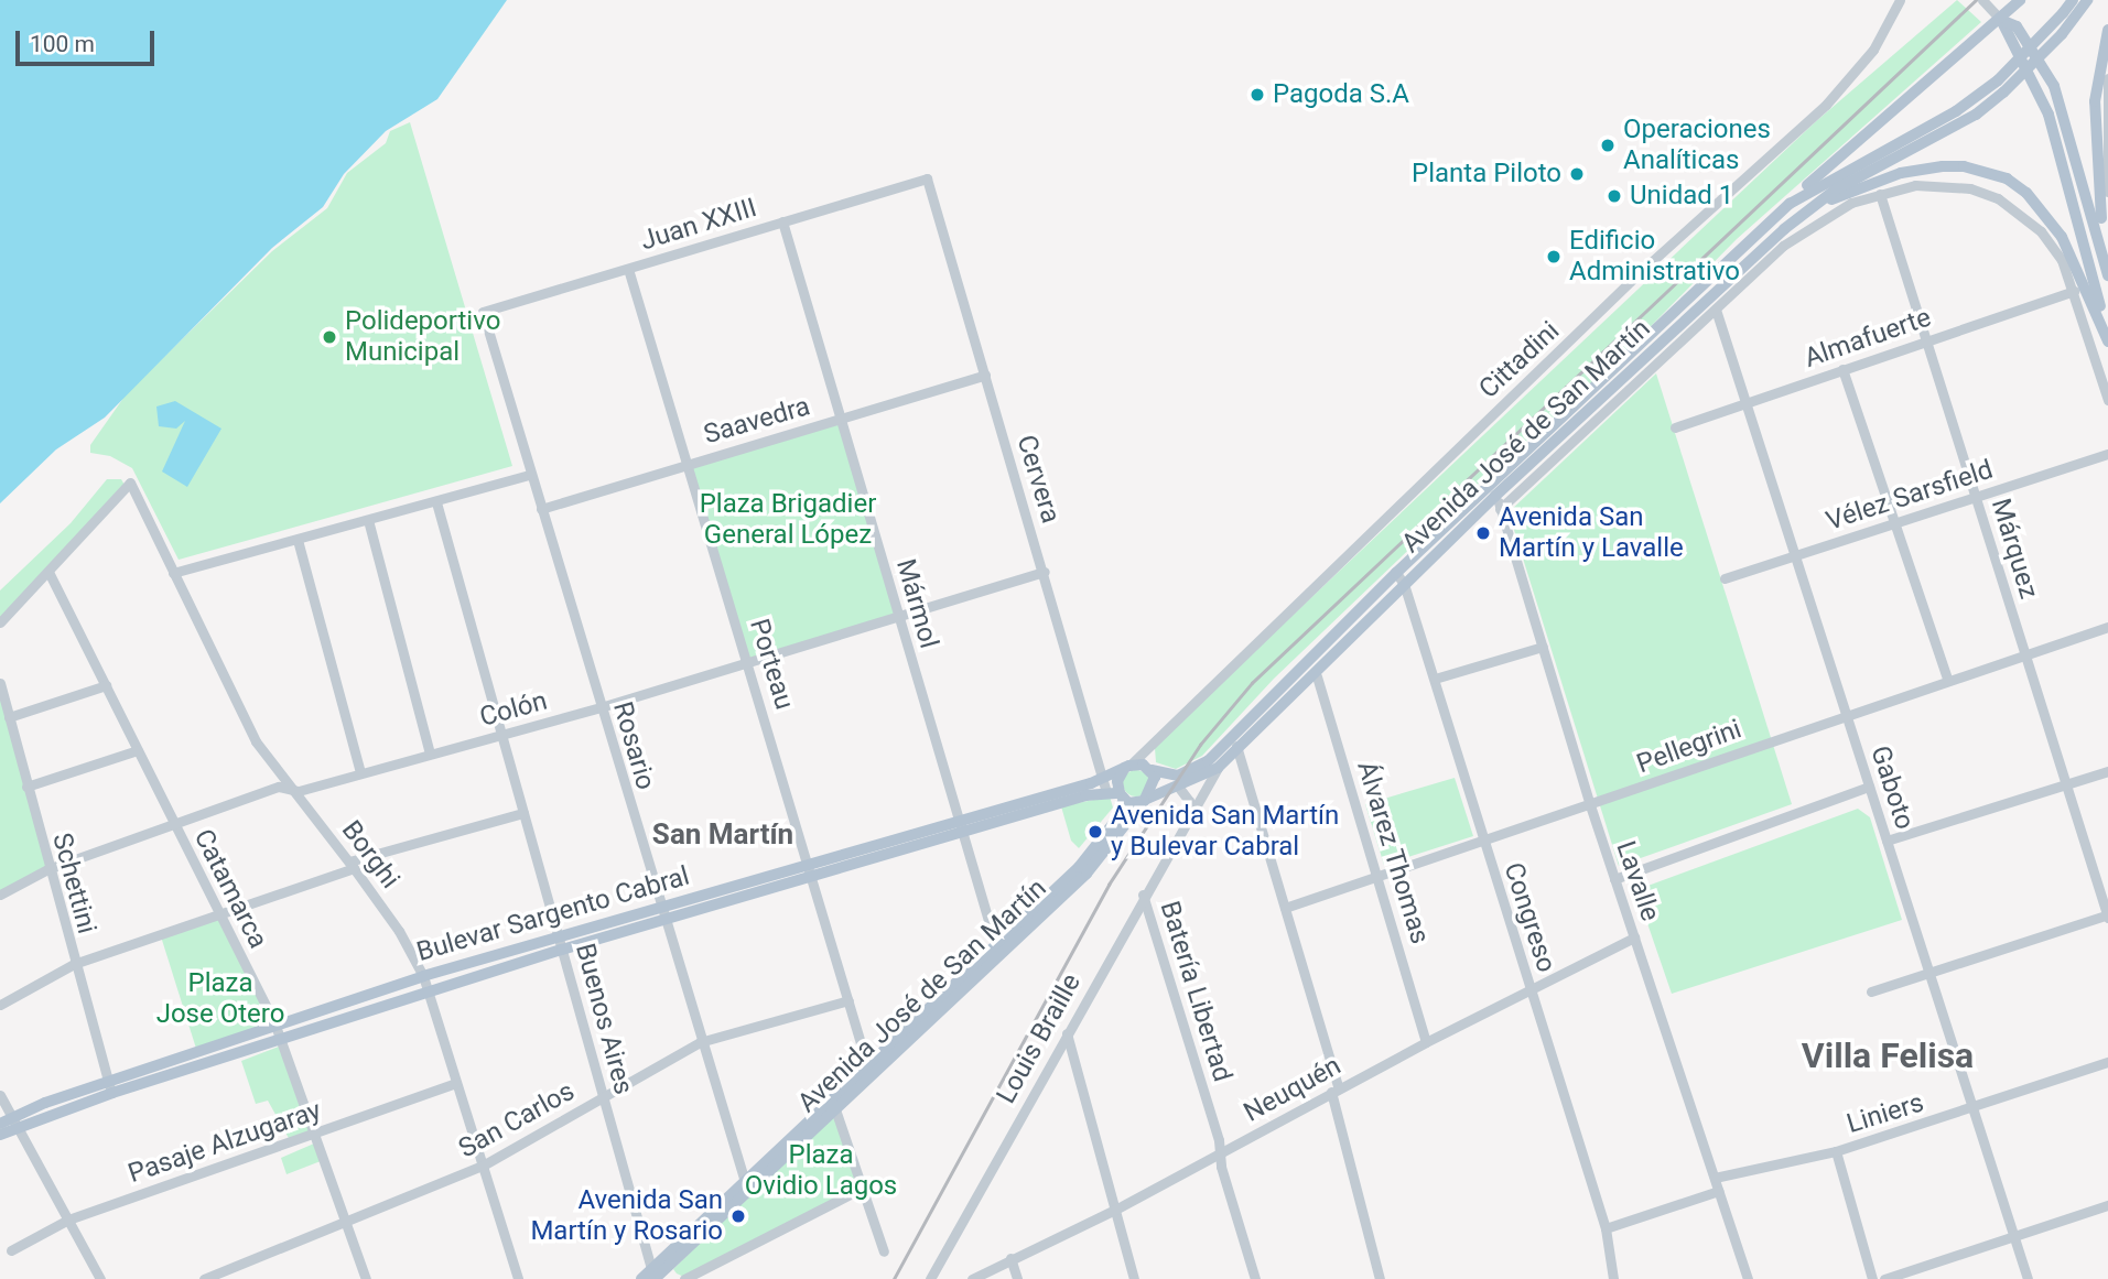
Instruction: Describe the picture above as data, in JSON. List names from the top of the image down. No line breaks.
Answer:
{"streets":{"main road":["Avenida José de San Martín","Bulevar Sargento Cabral"],"street":["Juan XXIII","Almafuerte","Cittadini","Saavedra","Cervera","Vélez Sarsfield","Márquez","Mármol","Porteau","Colón","Rosario","Pellegrini","Gaboto","Álvarez Thomas","Borghi","Lavalle","Schettini","Catamarca","Congreso","Batería Libertad","Buenos Aires","Louis Braille","Neuquén","Liniers","San Carlos","Pasaje Alzugaray"]},"crossings":[["Juan XXIII","Cervera"],["Juan XXIII","Mármol"],["Juan XXIII","Porteau"],["Juan XXIII","Rosario"],["Almafuerte","Márquez"],["Almafuerte","Gaboto"],["Cittadini","Avenida José de San Martín"],["Cittadini","Bulevar Sargento Cabral"],["Saavedra","Cervera"],["Saavedra","Mármol"],["Saavedra","Porteau"],["Saavedra","Rosario"],["Avenida José de San Martín","Mármol"],["Avenida José de San Martín","Porteau"],["Avenida José de San Martín","Rosario"],["Avenida José de San Martín","Álvarez Thomas"],["Avenida José de San Martín","Lavalle"],["Avenida José de San Martín","Bulevar Sargento Cabral"],["Avenida José de San Martín","Congreso"],["Avenida José de San Martín","Buenos Aires"],["Avenida José de San Martín","Louis Braille"],["Cervera","Colón"],["Cervera","Bulevar Sargento Cabral"],["Vélez Sarsfield","Márquez"],["Vélez Sarsfield","Gaboto"],["Márquez","Pellegrini"],["Mármol","Colón"],["Mármol","Bulevar Sargento Cabral"],["Porteau","Colón"],["Porteau","Bulevar Sargento Cabral"],["Porteau","San Carlos"],["Colón","Rosario"],["Colón","Borghi"],["Colón","Schettini"],["Colón","Catamarca"],["Colón","Buenos Aires"],["Rosario","Bulevar Sargento Cabral"],["Rosario","San Carlos"],["Pellegrini","Gaboto"],["Pellegrini","Álvarez Thomas"],["Pellegrini","Lavalle"],["Pellegrini","Congreso"],["Gaboto","Liniers"],["Álvarez Thomas","Neuquén"],["Borghi","Catamarca"],["Borghi","Bulevar Sargento Cabral"],["Borghi","San Carlos"],["Borghi","Pasaje Alzugaray"],["Lavalle","Neuquén"],["Lavalle","Liniers"],["Schettini","Bulevar Sargento Cabral"],["Catamarca","Bulevar Sargento Cabral"],["Catamarca","San Carlos"],["Catamarca","Pasaje Alzugaray"],["Bulevar Sargento Cabral","Buenos Aires"],["Congreso","Neuquén"],["Batería Libertad","Louis Braille"],["Batería Libertad","Neuquén"],["Buenos Aires","San Carlos"]],"districts":["San Martín","Villa Felisa"],"parks":["Plaza Brigadier General López","Plaza Jose Otero","Plaza Ovidio Lagos"],"places":["Pagoda S.A","Operaciones Analíticas","Planta Piloto","Unidad 1","Edificio Administrativo","Polideportivo Municipal","Avenida San Martín y Lavalle","Avenida San Martín y Bulevar Cabral","Avenida San Martín y Rosario"],"scale_bar":"100 m"}
